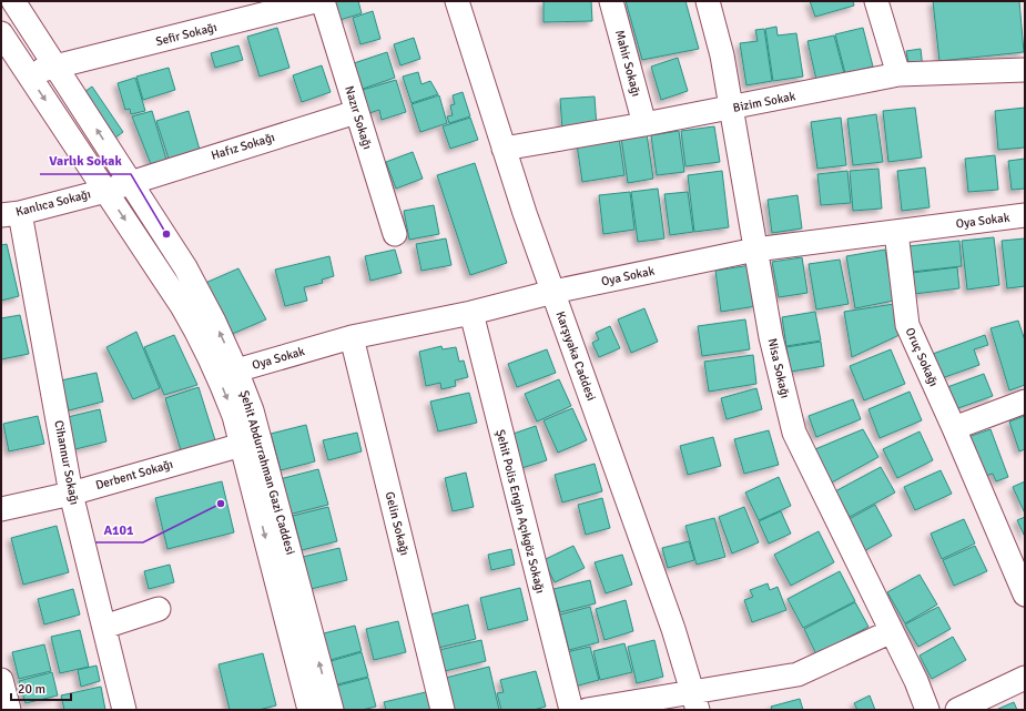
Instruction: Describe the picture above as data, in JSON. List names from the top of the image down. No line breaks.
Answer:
{"streets":{"street":["Sefir Sokağı","Mahir Sokağı","Bizim Sokak","Nazır Sokağı","Hafız Sokağı","Kanlıca Sokağı","Oya Sokak","Karşıyaka Caddesi","Oruç Sokağı","Nisa Sokağı","Cihannur Sokağı","Şehit Abdurrahman Gazi Caddesi","Derbent Sokağı","Şehit Polis Engin Açıkgöz Sokağı","Gelin Sokağı"]},"crossings":[["Sefir Sokağı","Şehit Abdurrahman Gazi Caddesi"],["Mahir Sokağı","Bizim Sokak"],["Bizim Sokak","Karşıyaka Caddesi"],["Bizim Sokak","Nisa Sokağı"],["Nazır Sokağı","Hafız Sokağı"],["Hafız Sokağı","Kanlıca Sokağı"],["Hafız Sokağı","Şehit Abdurrahman Gazi Caddesi"],["Kanlıca Sokağı","Cihannur Sokağı"],["Kanlıca Sokağı","Şehit Abdurrahman Gazi Caddesi"],["Oya Sokak","Karşıyaka Caddesi"],["Oya Sokak","Oruç Sokağı"],["Oya Sokak","Nisa Sokağı"],["Oya Sokak","Şehit Abdurrahman Gazi Caddesi"],["Oya Sokak","Şehit Polis Engin Açıkgöz Sokağı"],["Oya Sokak","Gelin Sokağı"],["Cihannur Sokağı","Derbent Sokağı"],["Şehit Abdurrahman Gazi Caddesi","Derbent Sokağı"]],"places":["Varlık Sokak","A101"],"scale_bar":"20 m"}
